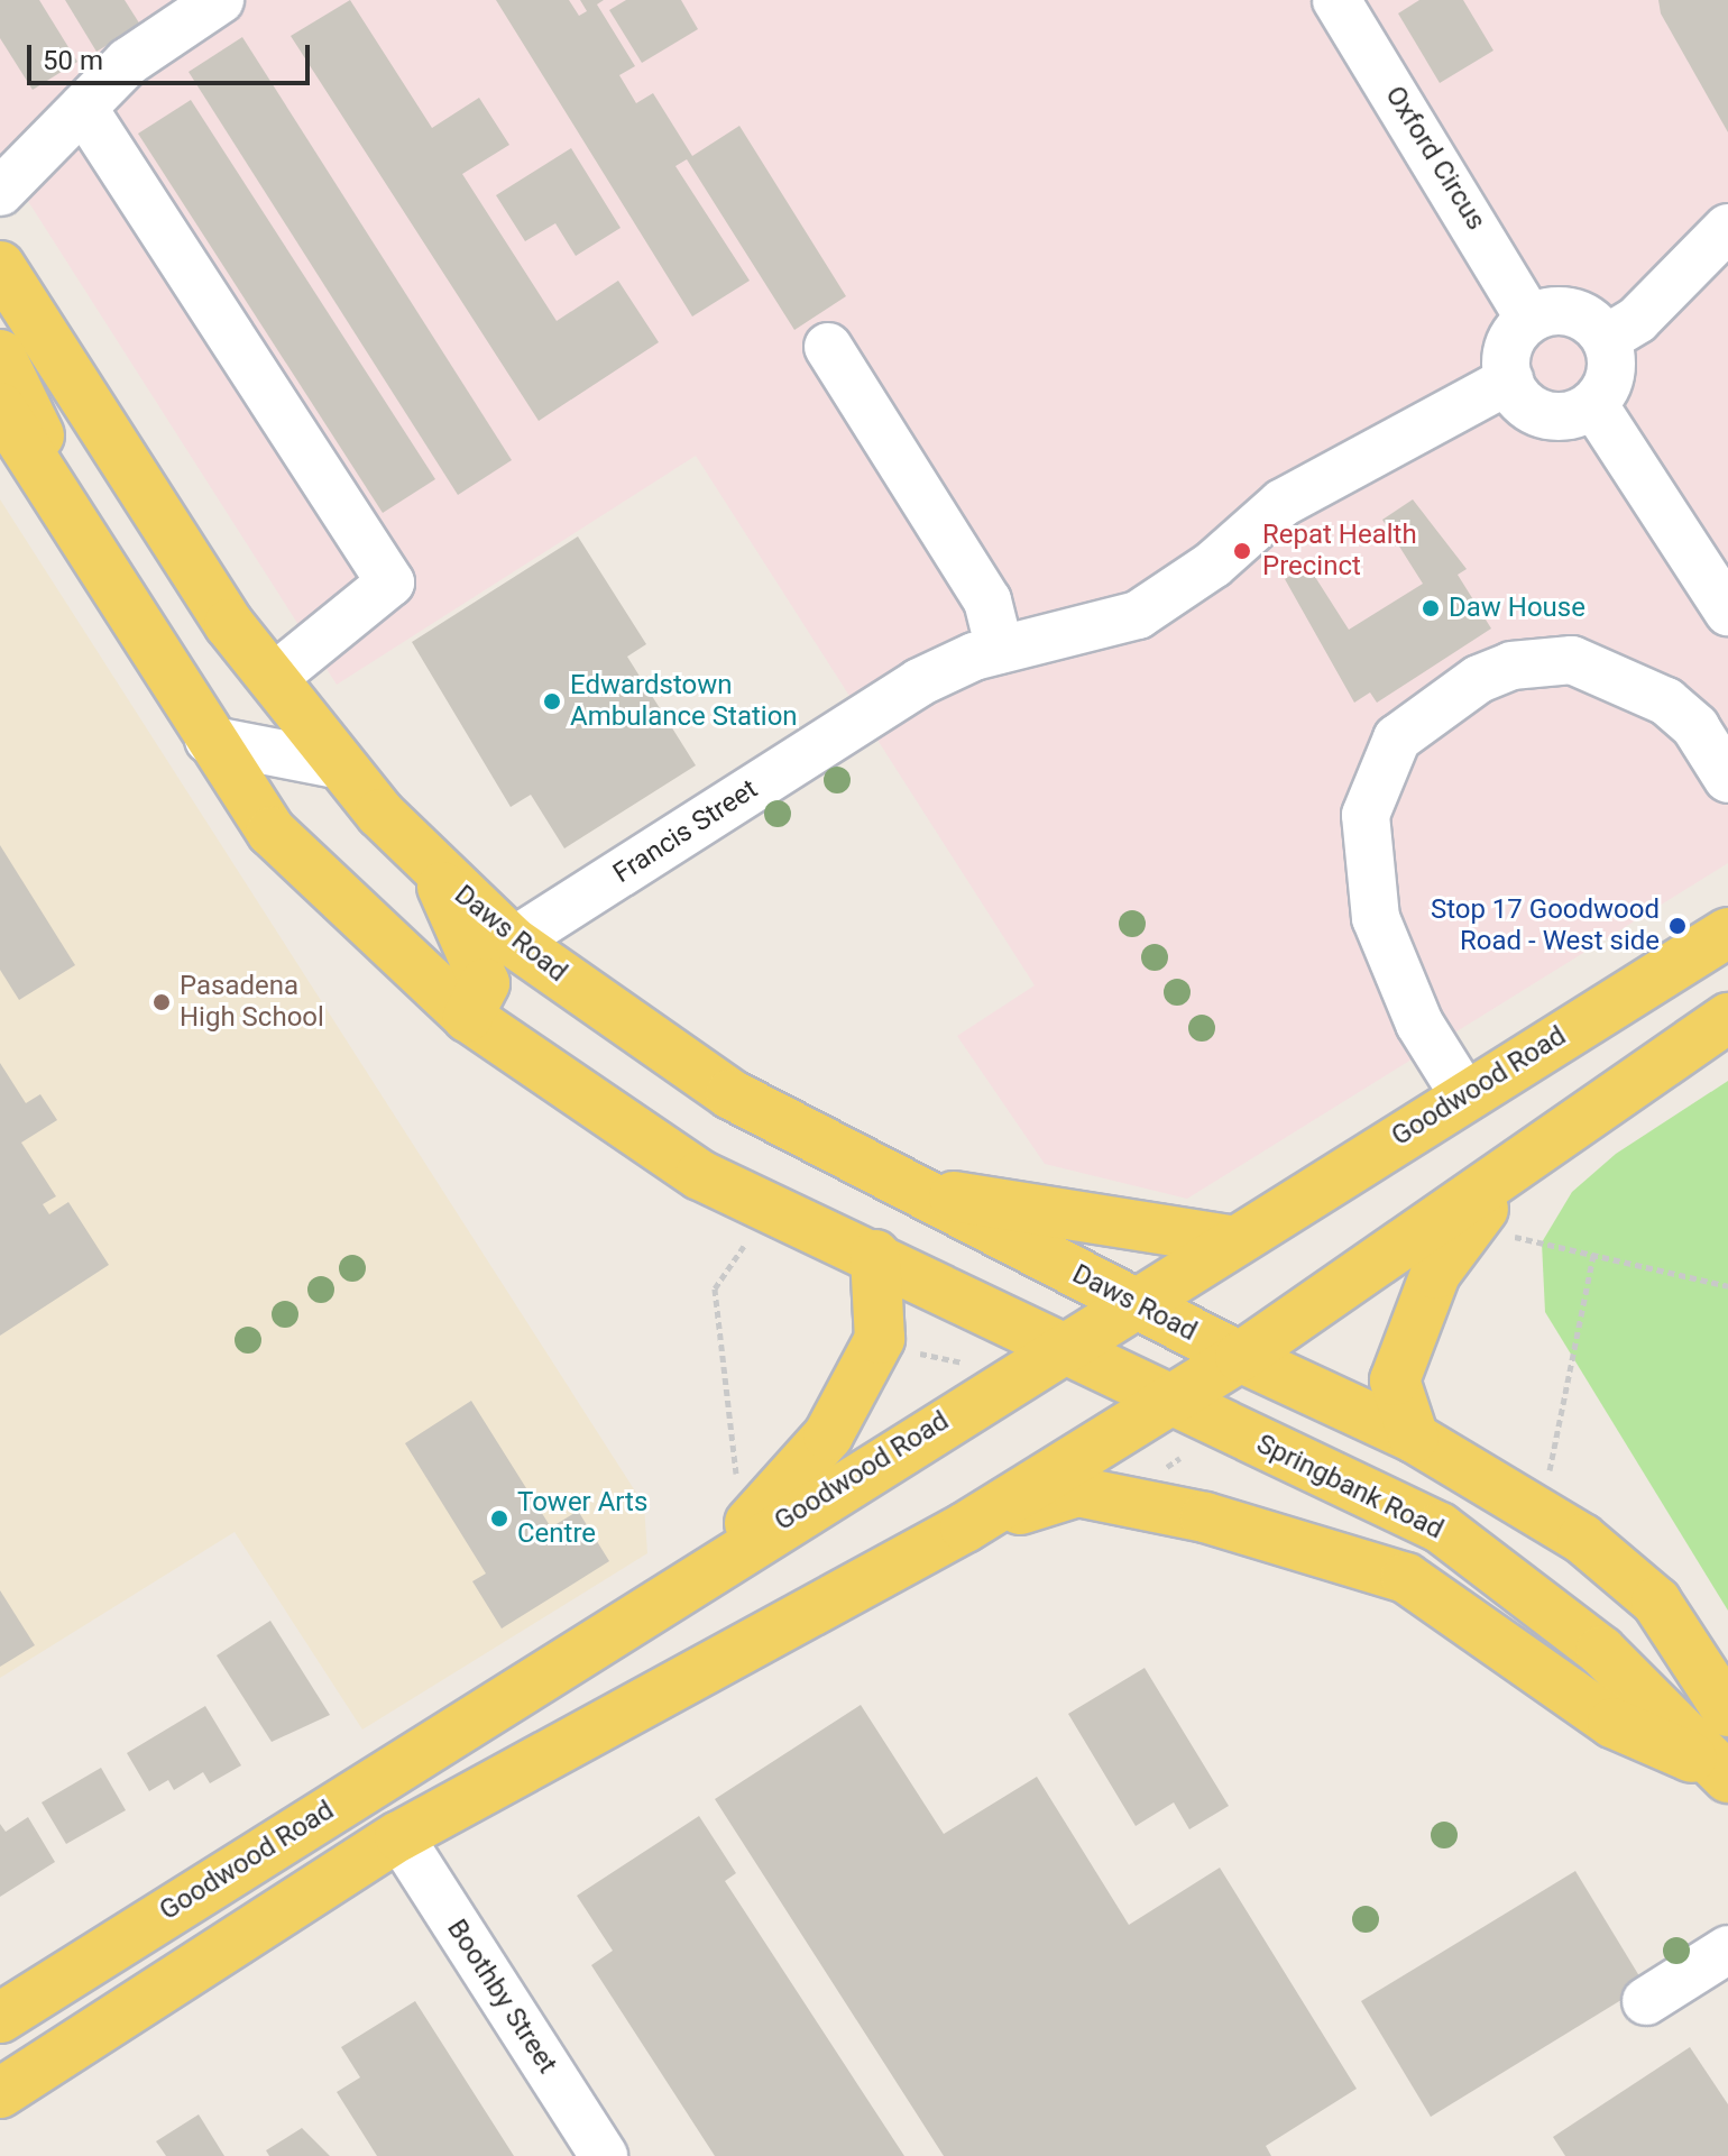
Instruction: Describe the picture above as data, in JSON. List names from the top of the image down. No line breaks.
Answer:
{"streets":{"main road":["Daws Road","Goodwood Road","Springbank Road"],"street":["Oxford Circus","Francis Street","Boothby Street"]},"crossings":[["Oxford Circus","Francis Street"],["Francis Street","Daws Road"],["Daws Road","Goodwood Road"],["Goodwood Road","Springbank Road"]],"places":["Repat Health Precinct","Daw House","Edwardstown Ambulance Station","Stop 17 Goodwood Road - West side","Pasadena High School","Tower Arts Centre"],"scale_bar":"50 m"}
